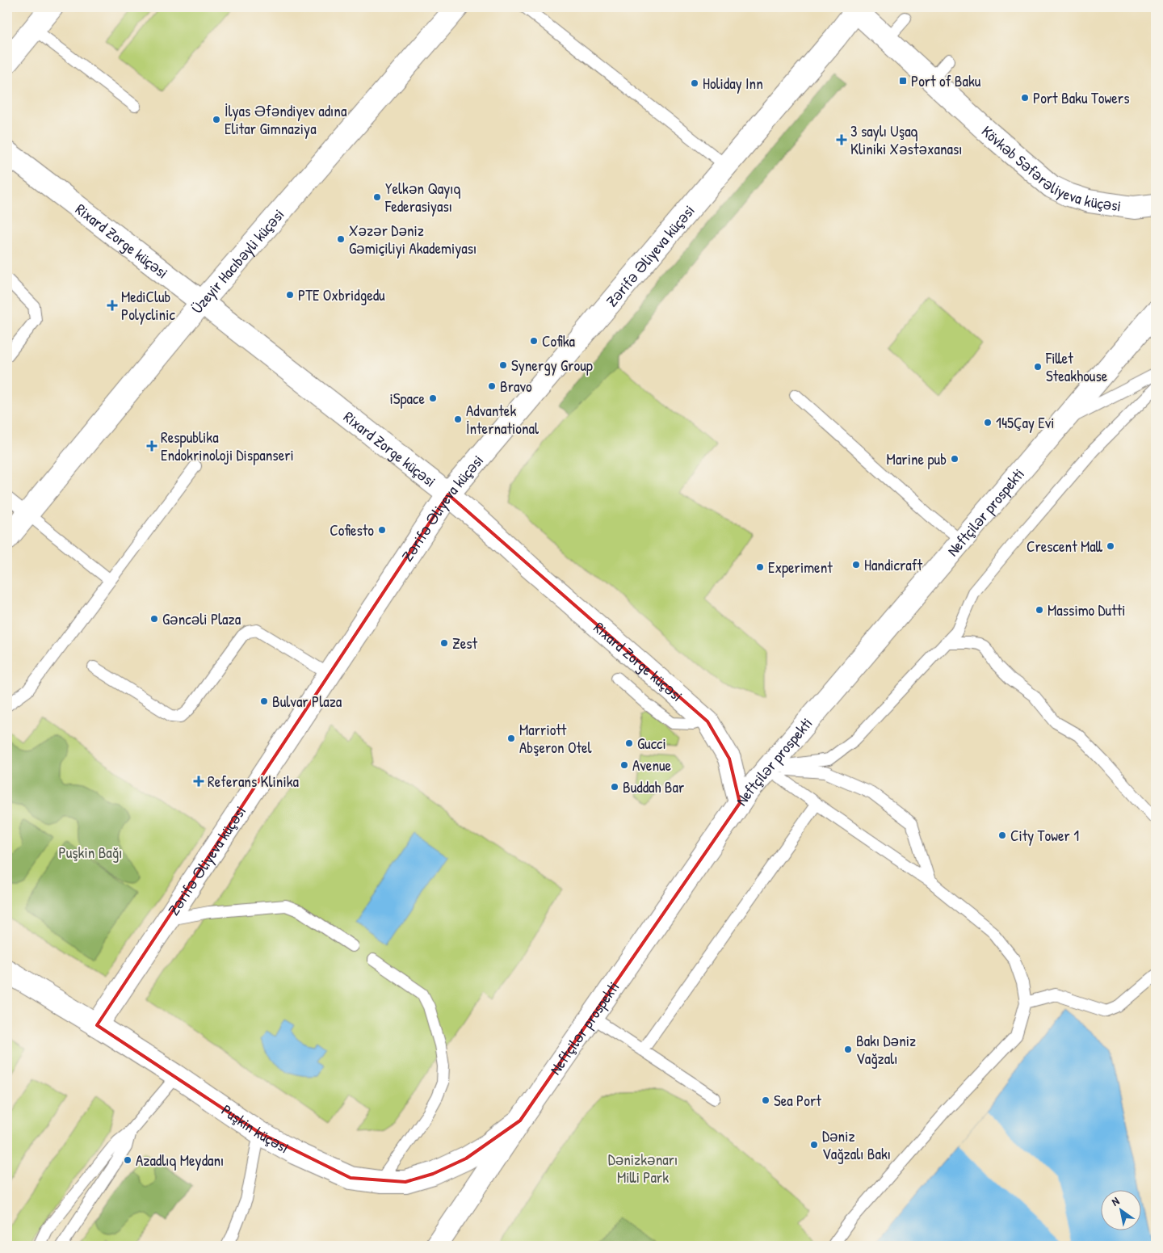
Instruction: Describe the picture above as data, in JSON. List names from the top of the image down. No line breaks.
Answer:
{"streets":{"main road":["Kövkəb Səfərəliyeva küçəsi","Rixard Zorge küçəsi","Zərifə Əliyeva küçəsi","Üzeyir Hacıbəyli küçəsi","Neftçilər prospekti","Puşkin küçəsi"]},"crossings":[["Kövkəb Səfərəliyeva küçəsi","Zərifə Əliyeva küçəsi"],["Rixard Zorge küçəsi","Zərifə Əliyeva küçəsi"],["Rixard Zorge küçəsi","Üzeyir Hacıbəyli küçəsi"],["Rixard Zorge küçəsi","Neftçilər prospekti"],["Zərifə Əliyeva küçəsi","Puşkin küçəsi"],["Neftçilər prospekti","Puşkin küçəsi"]],"parks":["Puşkin Bağı","Dənizkənarı Milli Park"],"places":{"transit":["Port of Baku"],"other":["Holiday Inn","Port Baku Towers","İlyas Əfəndiyev adına Elitar Gimnaziya","Yelkən Qayıq Federasiyası","Xəzər Dəniz Gəmiçiliyi Akademiyası","PTE Oxbridgedu","Cofika","Synergy Group","Fillet Steakhouse","Bravo","iSpace","Advantek İnternational","145Çay Evi","Marine pub","Cofiesto","Crescent Mall","Handicraft","Experiment","Massimo Dutti","Gəncəli Plaza","Zest","Bulvar Plaza","Marriott Abşeron Otel","Gucci","Avenue","Buddah Bar","City Tower 1","Bakı Dəniz Vağzalı","Sea Port","Dəniz Vağzalı Bakı","Azadlıq Meydanı"],"health":["3 saylı Uşaq Kliniki Xəstəxanası","MediClub Polyclinic","Respublika Endokrinoloji Dispanseri","Referans Klinika"]},"north":"top left"}
